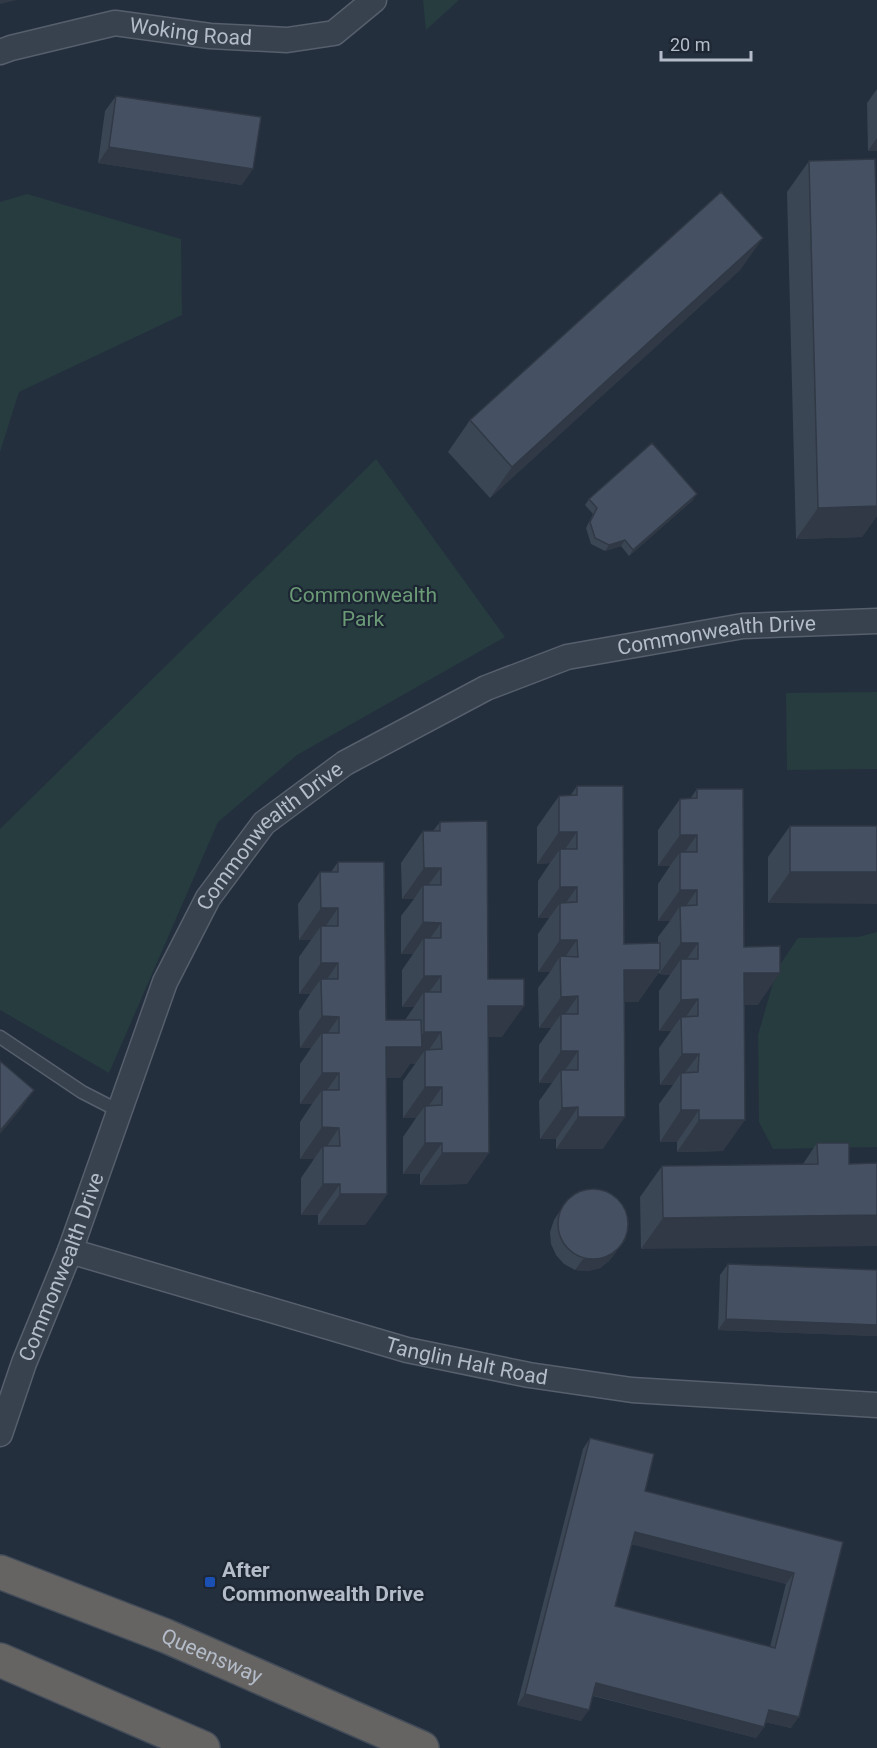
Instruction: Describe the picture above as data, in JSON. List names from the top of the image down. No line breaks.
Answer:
{"streets":{"highway":["Queensway"],"street":["Woking Road","Commonwealth Drive","Tanglin Halt Road"]},"crossings":[["Commonwealth Drive","Tanglin Halt Road"]],"parks":["Commonwealth Park"],"places":{"transit":["After Commonwealth Drive"]},"scale_bar":"20 m"}
